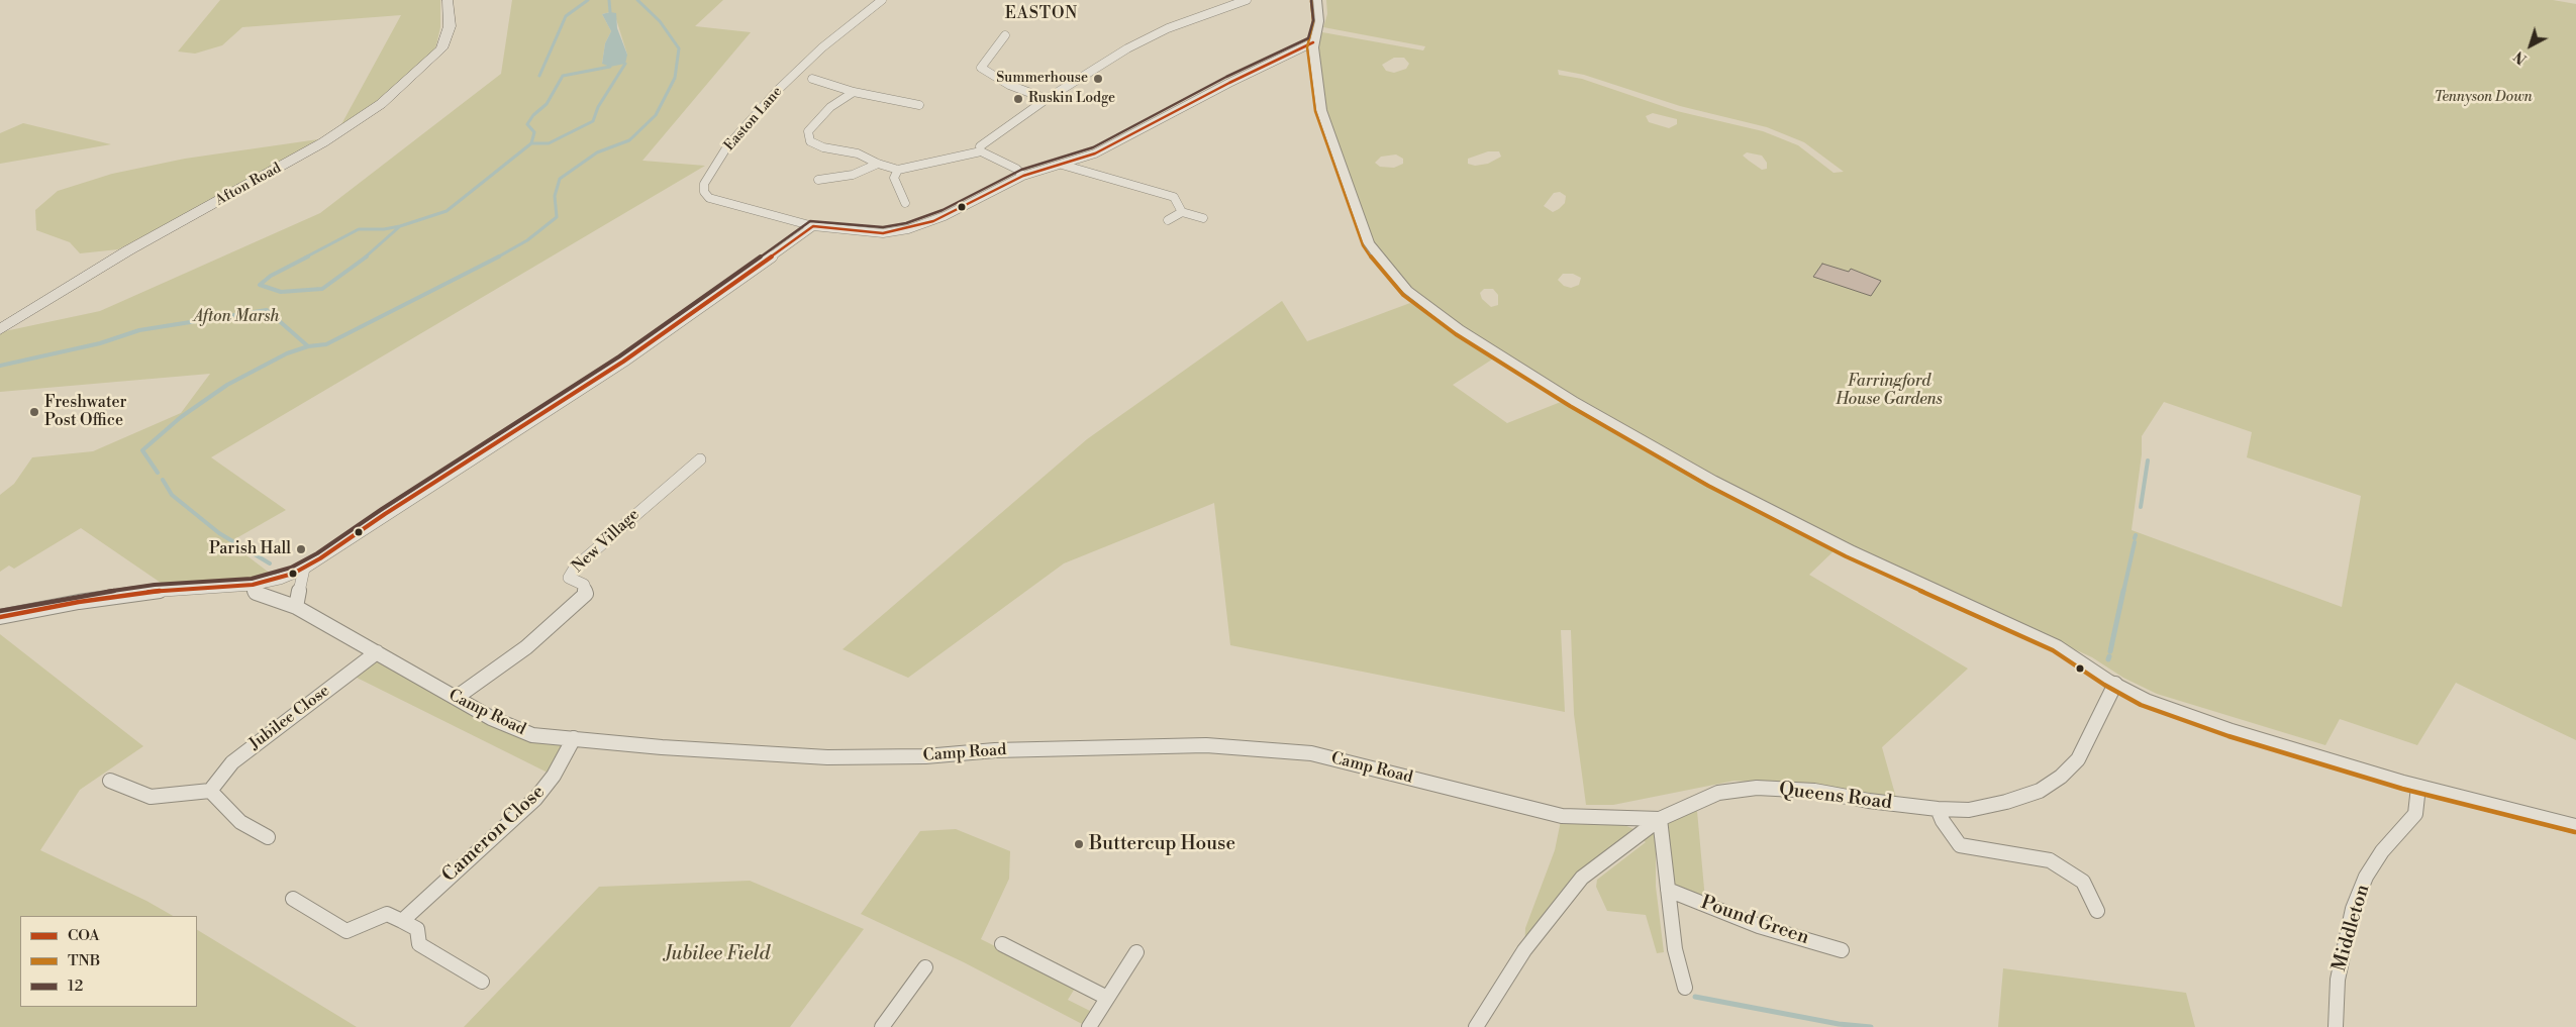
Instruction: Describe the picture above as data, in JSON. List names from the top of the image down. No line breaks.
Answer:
{"streets":{"main road":["Afton Road"],"street":["Easton Lane","New Village","Camp Road","Jubilee Close","Queens Road","Cameron Close","Pound Green","Middleton"]},"crossings":[["New Village","Camp Road"],["Camp Road","Jubilee Close"],["Camp Road","Queens Road"],["Camp Road","Cameron Close"]],"districts":["EASTON"],"parks":["Tennyson Down","Afton Marsh","Farringford House Gardens","Jubilee Field"],"places":["Summerhouse","Ruskin Lodge","Freshwater Post Office","Parish Hall","Buttercup House"],"lines":["transit line TNB","transit line 12","transit line COA"],"legend":["COA","TNB","12"],"north":"bottom left"}
